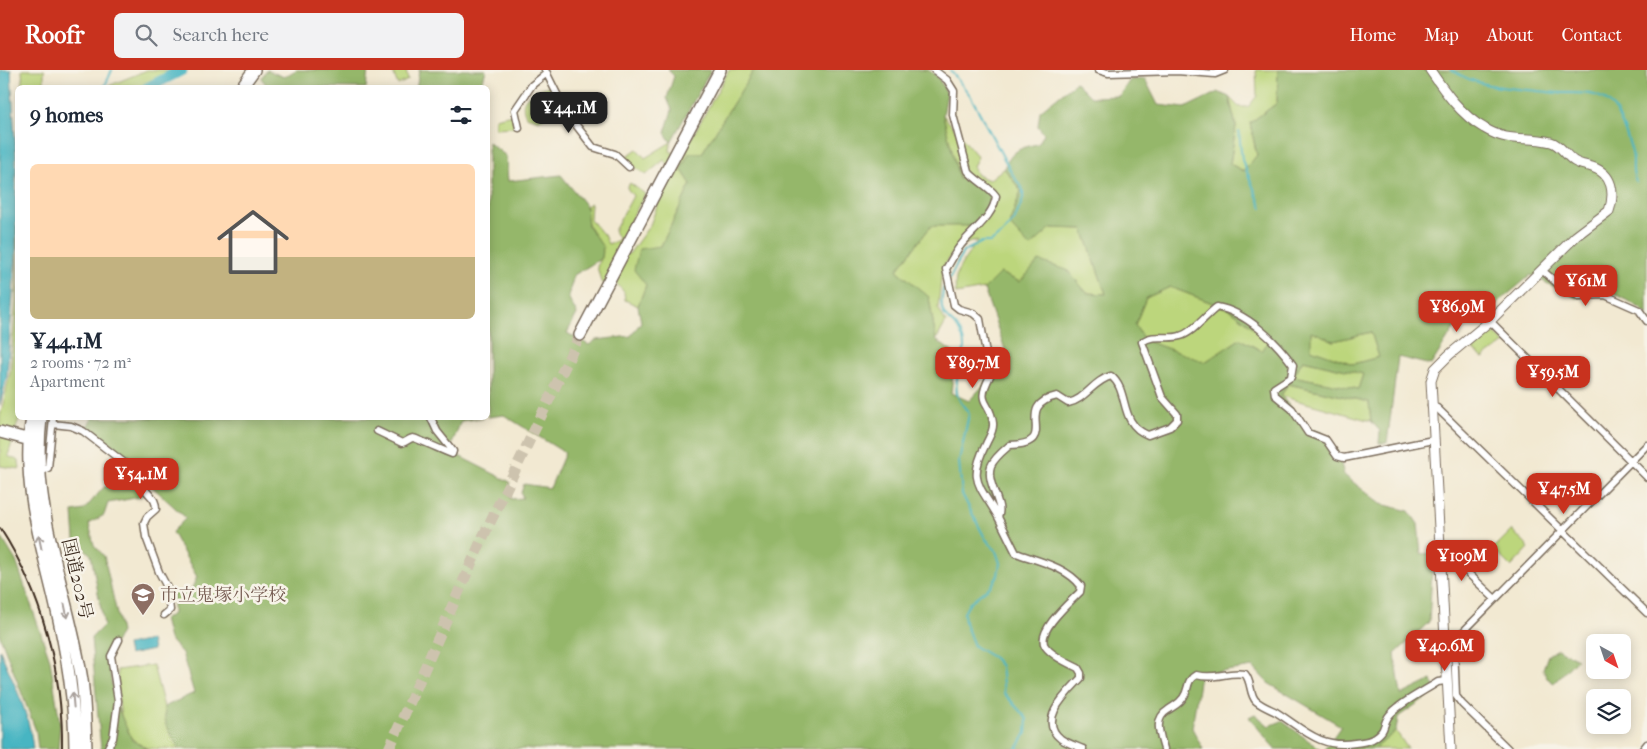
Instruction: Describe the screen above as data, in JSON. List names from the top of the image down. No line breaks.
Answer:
{"streets":{"highway":["国道202号"]},"places":{"school or university":["市立鬼塚小学校"]},"north":"bottom right","page":{"header":"Roofr","search":"Search here","nav":["Home","Map","About","Contact"],"heading":"9 homes","price":["¥44.1M","¥61M","¥86.9M","¥89.7M","¥59.5M","¥54.1M","¥47.5M","¥109M","¥40.6M"],"list":[{"name":"¥44.1M","note":"2 rooms · 72 m² · Apartment"}]}}
